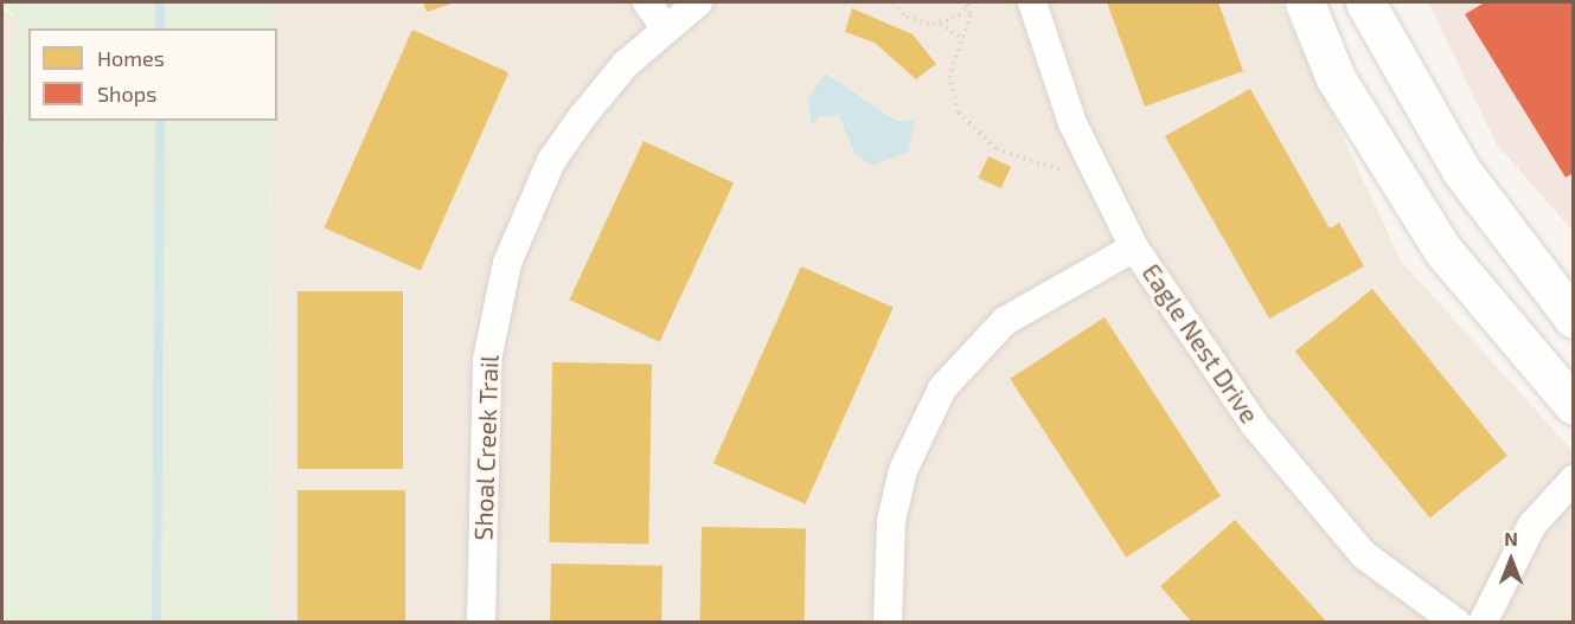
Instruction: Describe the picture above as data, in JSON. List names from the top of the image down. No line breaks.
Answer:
{"streets":{"street":["Eagle Nest Drive","Shoal Creek Trail"]},"legend":["Homes","Shops"],"north":"top"}
